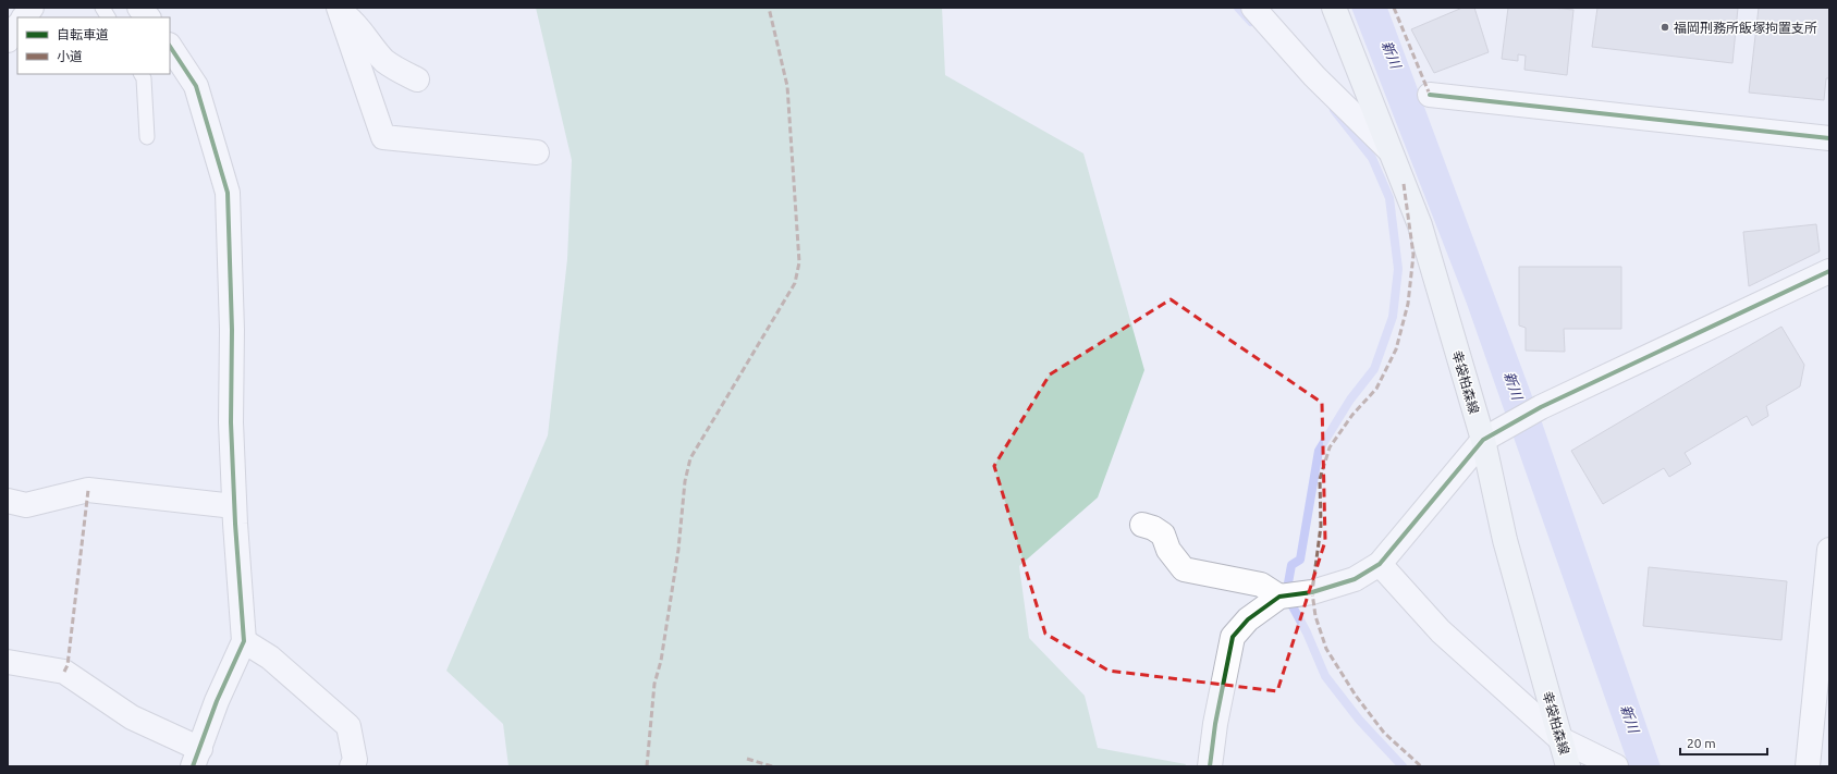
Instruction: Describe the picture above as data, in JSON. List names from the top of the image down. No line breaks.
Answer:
{"streets":{"main road":["幸袋柏森線"]},"water":["新川"],"places":["福岡刑務所飯塚拘置支所"],"legend":["自転車道","小道"],"scale_bar":"20 m"}
